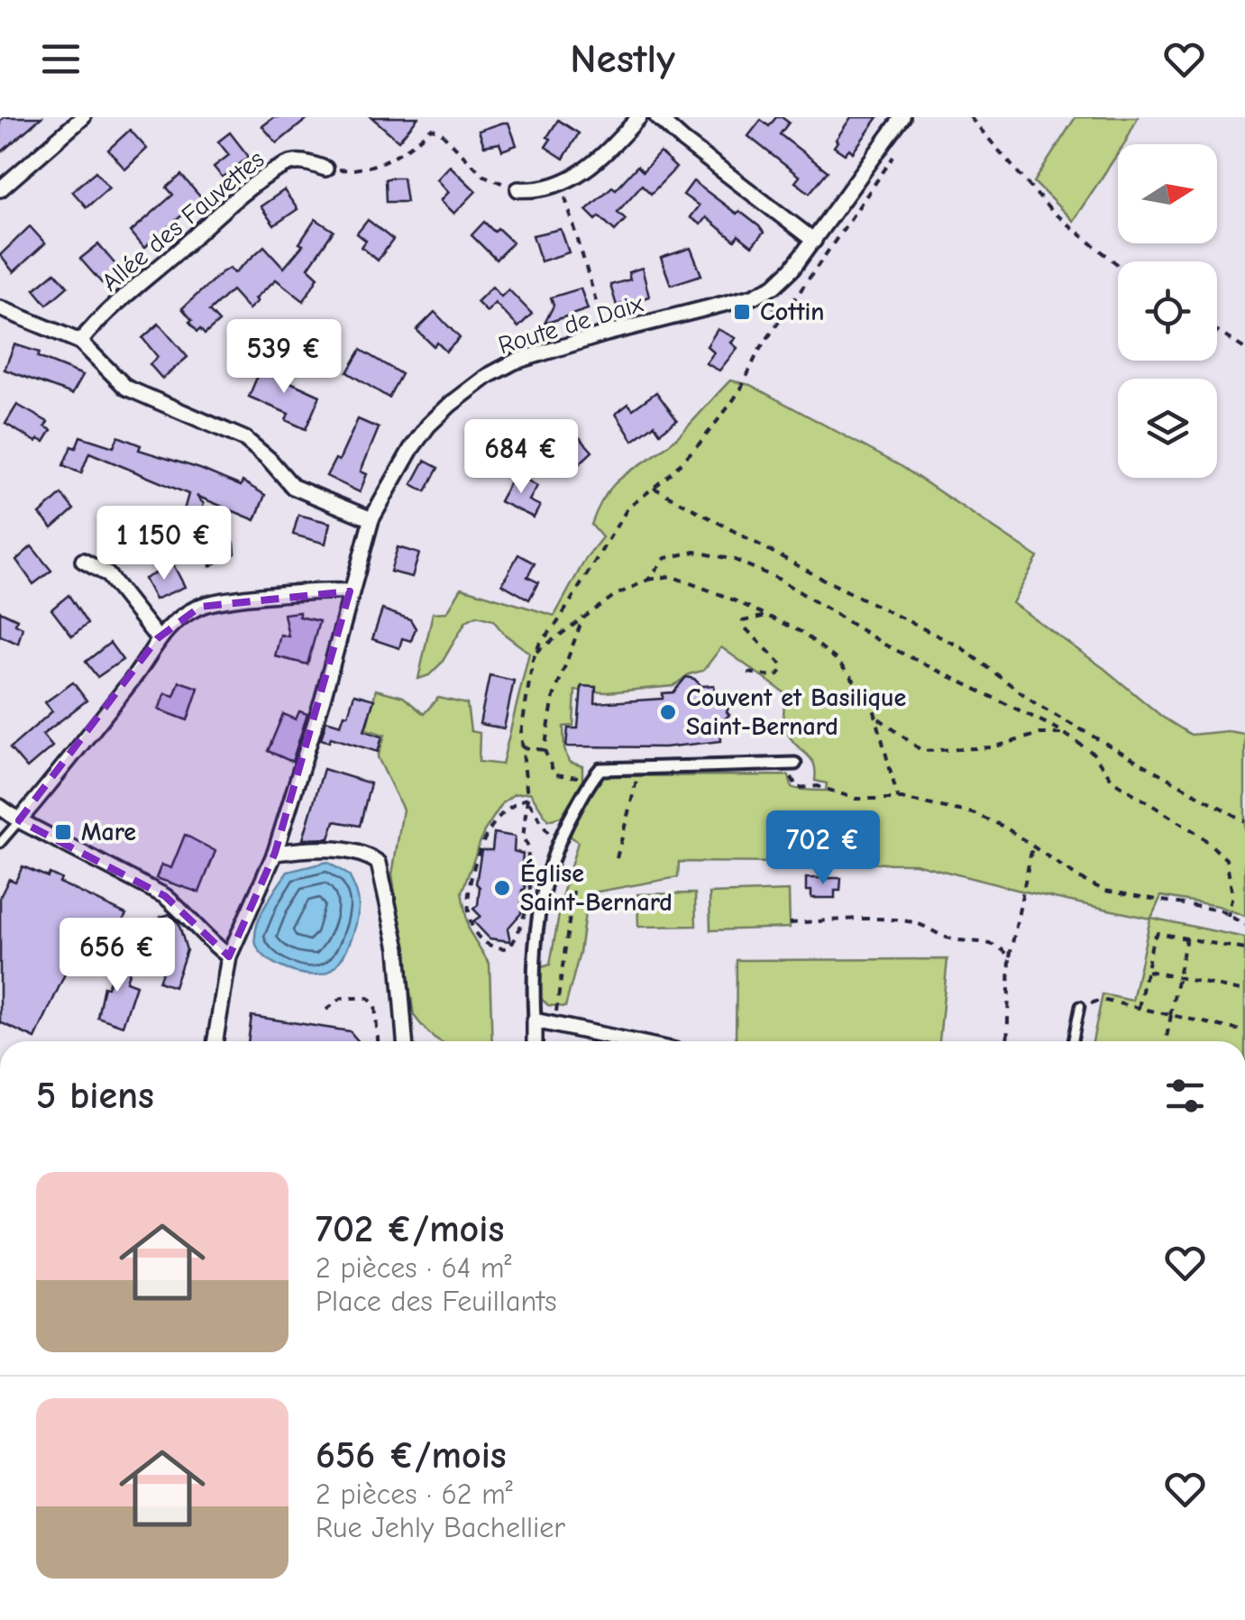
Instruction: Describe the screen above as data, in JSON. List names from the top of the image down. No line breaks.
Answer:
{"streets":{"street":["Allée des Fauvettes","Route de Daix"]},"places":{"transit":["Cottin","Mare"],"other":["Couvent et Basilique Saint-Bernard","Église Saint-Bernard"]},"north":"right","page":{"header":"Nestly","price":["539 €","684 €","1 150 €","702 €","656 €"],"heading":"5 biens","list":[{"name":"702 €/mois","note":"2 pièces · 64 m² · Place des Feuillants"},{"name":"656 €/mois","note":"2 pièces · 62 m² · Rue Jehly Bachellier"}]}}
